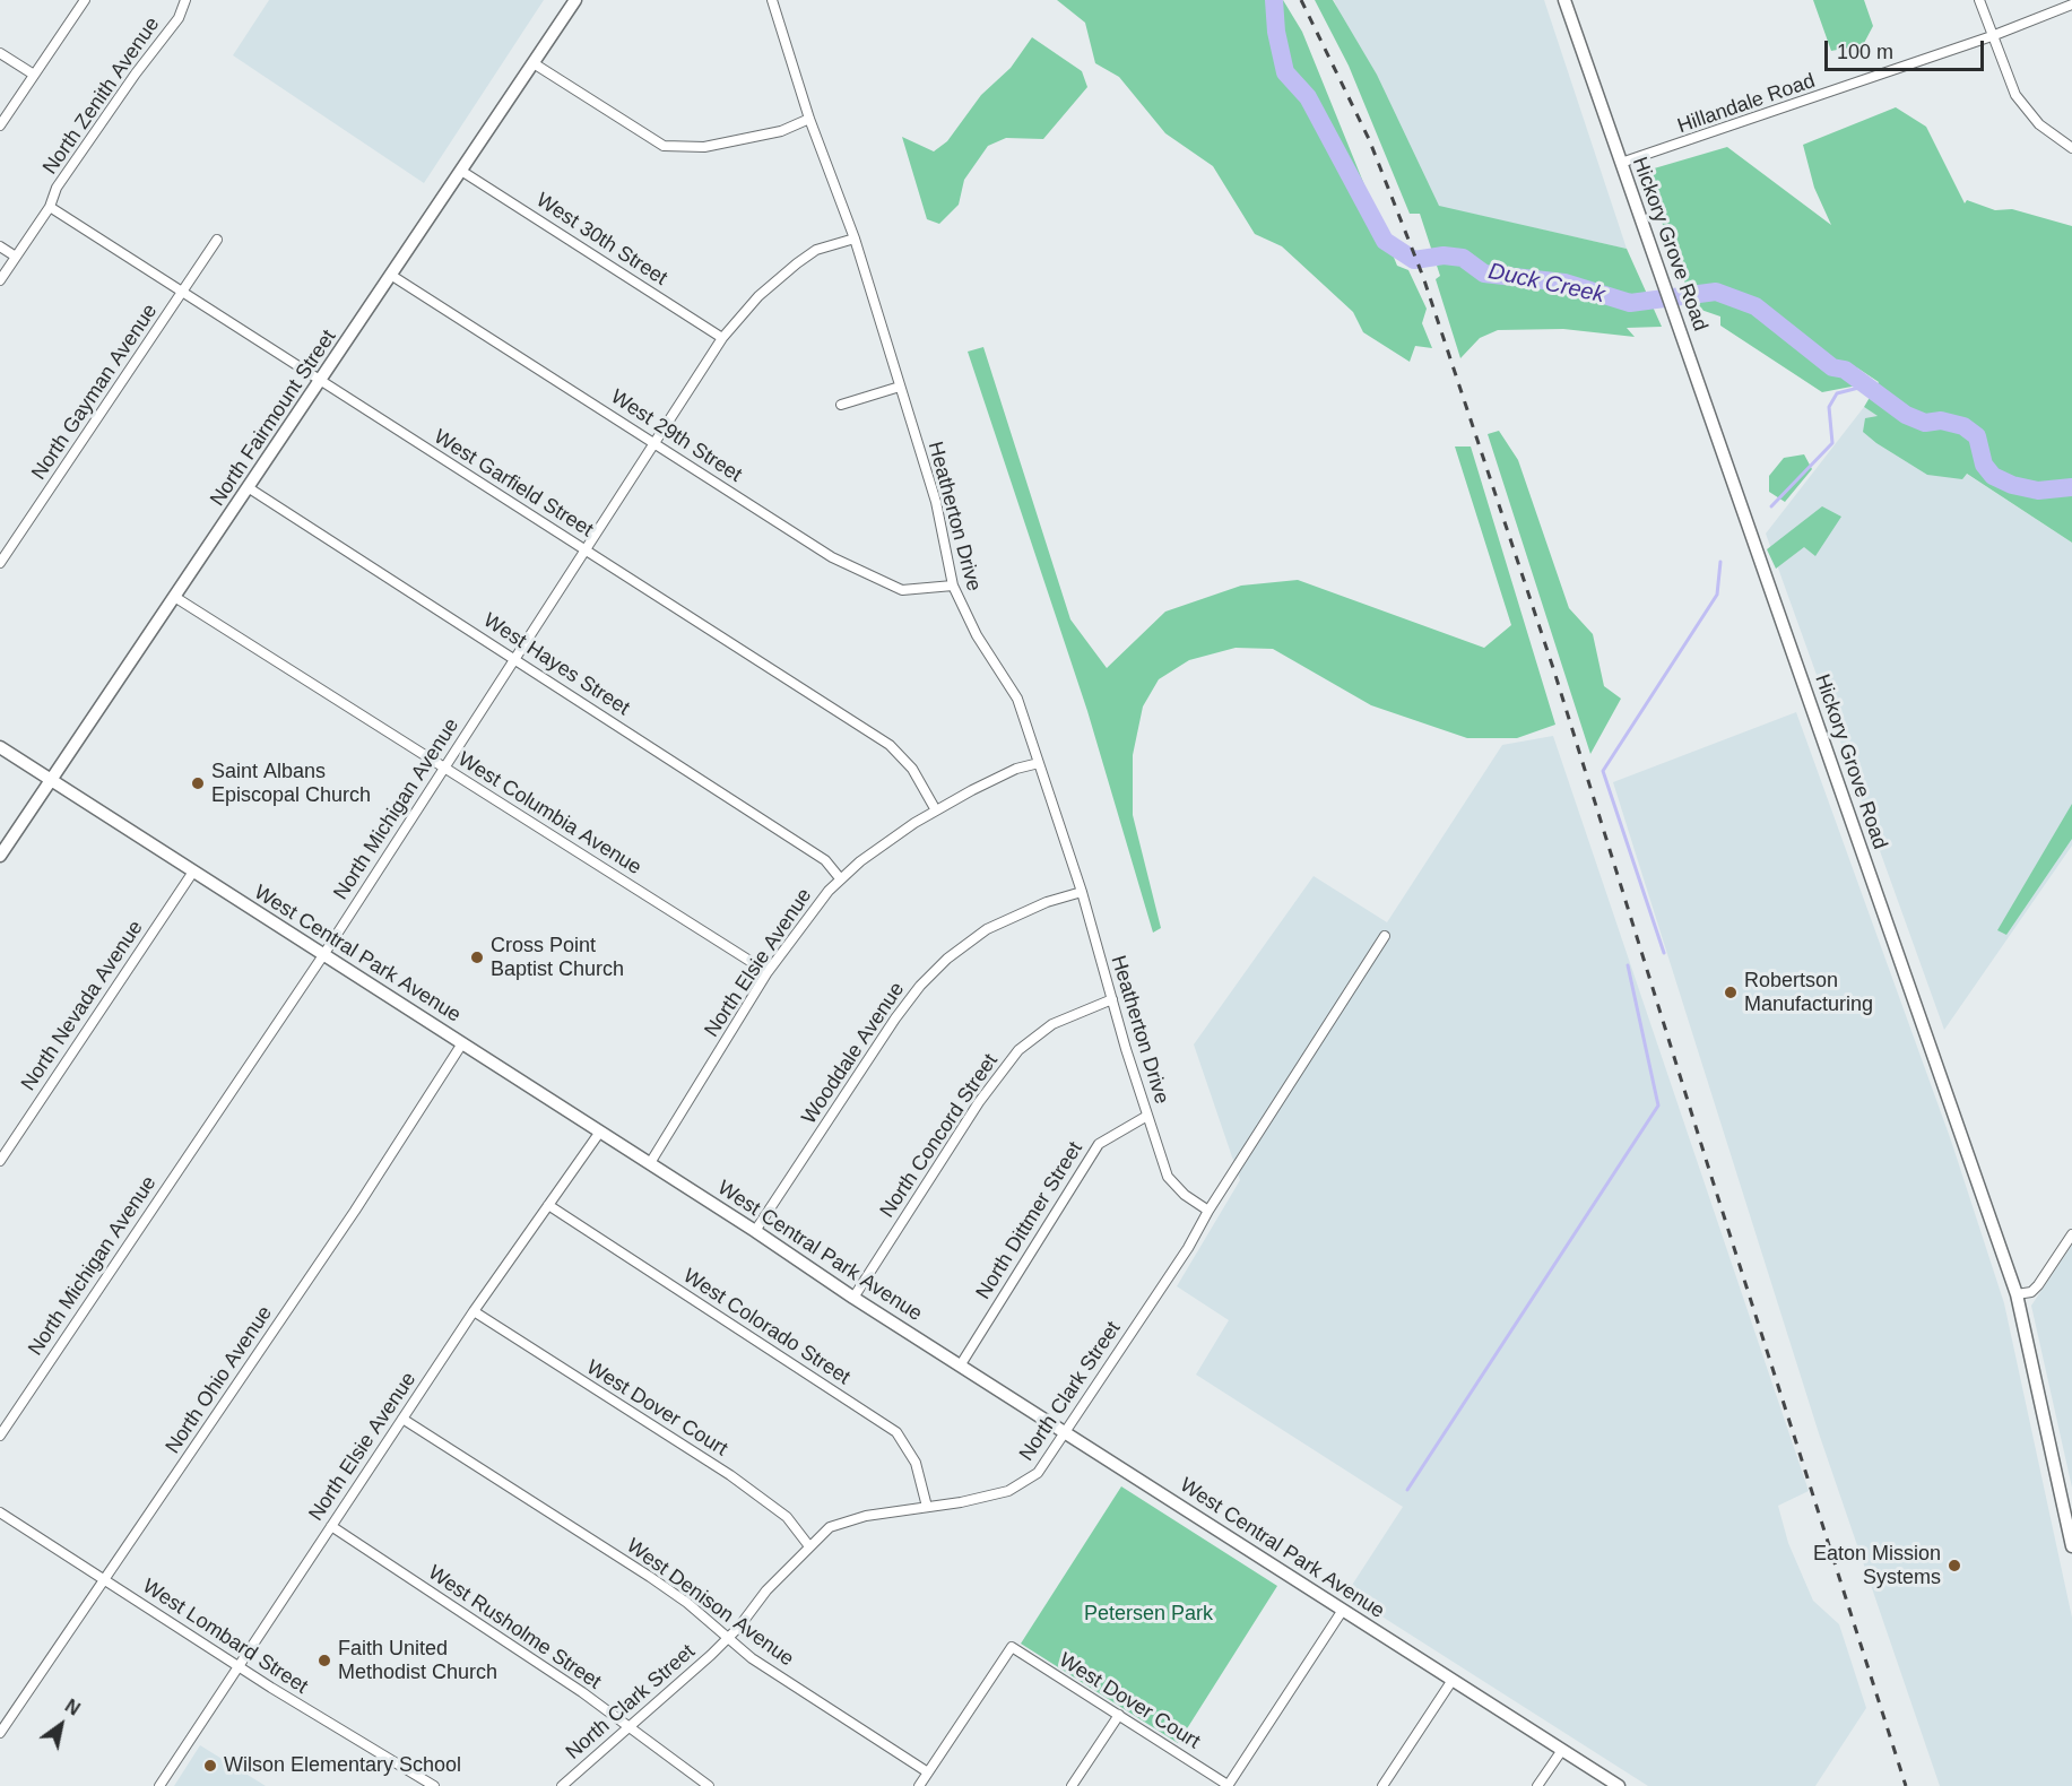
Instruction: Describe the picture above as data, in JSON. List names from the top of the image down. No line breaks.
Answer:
{"streets":{"street":["North Zenith Avenue","Hillandale Road","West 30th Street","Hickory Grove Road","North Gayman Avenue","North Fairmount Street","West 29th Street","West Garfield Street","Heatherton Drive","West Hayes Street","North Michigan Avenue","West Columbia Avenue","West Central Park Avenue","North Elsie Avenue","North Nevada Avenue","Wooddale Avenue","North Concord Street","North Dittmer Street","West Colorado Street","North Ohio Avenue","North Clark Street","West Dover Court","West Denison Avenue","West Rusholme Street","West Lombard Street"]},"crossings":[["North Zenith Avenue","West Garfield Street"],["Hillandale Road","Hickory Grove Road"],["West 30th Street","North Fairmount Street"],["West 30th Street","North Michigan Avenue"],["North Gayman Avenue","West Garfield Street"],["North Fairmount Street","West 29th Street"],["North Fairmount Street","West Garfield Street"],["North Fairmount Street","West Hayes Street"],["North Fairmount Street","West Columbia Avenue"],["North Fairmount Street","West Central Park Avenue"],["West 29th Street","Heatherton Drive"],["West 29th Street","North Michigan Avenue"],["West Garfield Street","North Michigan Avenue"],["West Garfield Street","North Elsie Avenue"],["Heatherton Drive","North Michigan Avenue"],["Heatherton Drive","North Elsie Avenue"],["Heatherton Drive","Wooddale Avenue"],["Heatherton Drive","North Concord Street"],["Heatherton Drive","North Dittmer Street"],["Heatherton Drive","North Clark Street"],["West Hayes Street","North Michigan Avenue"],["West Hayes Street","North Elsie Avenue"],["North Michigan Avenue","West Columbia Avenue"],["North Michigan Avenue","West Central Park Avenue"],["West Columbia Avenue","North Elsie Avenue"],["West Central Park Avenue","North Elsie Avenue"],["West Central Park Avenue","North Nevada Avenue"],["West Central Park Avenue","Wooddale Avenue"],["West Central Park Avenue","North Concord Street"],["West Central Park Avenue","North Dittmer Street"],["West Central Park Avenue","North Ohio Avenue"],["West Central Park Avenue","North Clark Street"],["North Elsie Avenue","West Colorado Street"],["North Elsie Avenue","West Dover Court"],["North Elsie Avenue","West Denison Avenue"],["North Elsie Avenue","West Rusholme Street"],["North Elsie Avenue","West Lombard Street"],["West Colorado Street","North Clark Street"],["North Ohio Avenue","West Lombard Street"],["North Clark Street","West Dover Court"],["North Clark Street","West Denison Avenue"],["North Clark Street","West Rusholme Street"],["West Dover Court","West Denison Avenue"]],"water":["Duck Creek"],"parks":["Petersen Park"],"places":["Saint Albans Episcopal Church","Cross Point Baptist Church","Robertson Manufacturing","Eaton Mission Systems","Faith United Methodist Church","Wilson Elementary School"],"scale_bar":"100 m","north":"top right"}
